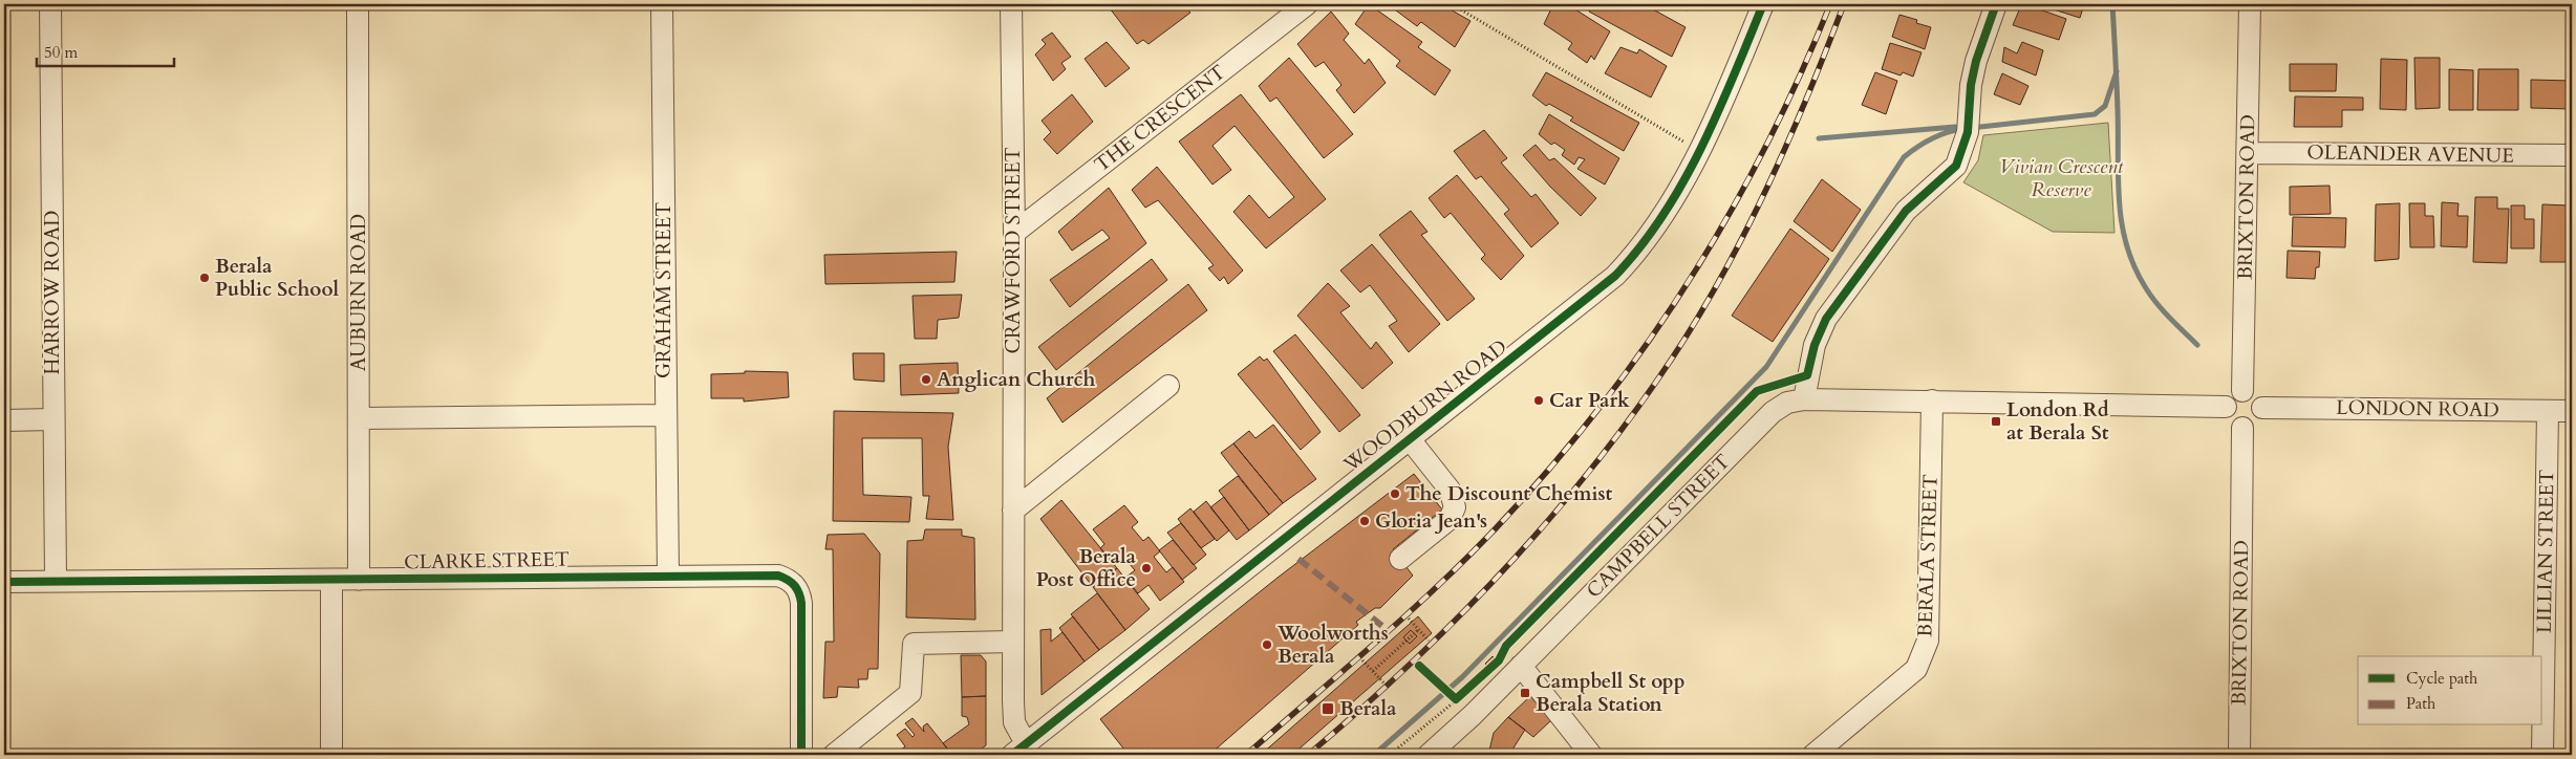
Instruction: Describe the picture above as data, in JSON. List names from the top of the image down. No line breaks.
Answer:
{"streets":{"street":["THE CRESCENT","OLEANDER AVENUE","BRIXTON ROAD","CRAWFORD STREET","GRAHAM STREET","HARROW ROAD","AUBURN ROAD","WOODBURN ROAD","LONDON ROAD","CAMPBELL STREET","LILLIAN STREET","BERALA STREET","CLARKE STREET"]},"crossings":[["THE CRESCENT","CRAWFORD STREET"],["OLEANDER AVENUE","BRIXTON ROAD"],["BRIXTON ROAD","LONDON ROAD"],["CRAWFORD STREET","WOODBURN ROAD"],["GRAHAM STREET","CLARKE STREET"],["HARROW ROAD","CLARKE STREET"],["AUBURN ROAD","CLARKE STREET"],["LONDON ROAD","LILLIAN STREET"],["CAMPBELL STREET","BERALA STREET"]],"parks":["Vivian Crescent Reserve"],"places":{"other":["Berala Public School","Anglican Church","Car Park","The Discount Chemist","Gloria Jean's","Berala Post Office","Woolworths Berala"],"transit":["London Rd at Berala St","Campbell St opp Berala Station","Berala"]},"legend":["Cycle path","Path"],"scale_bar":"50 m"}
